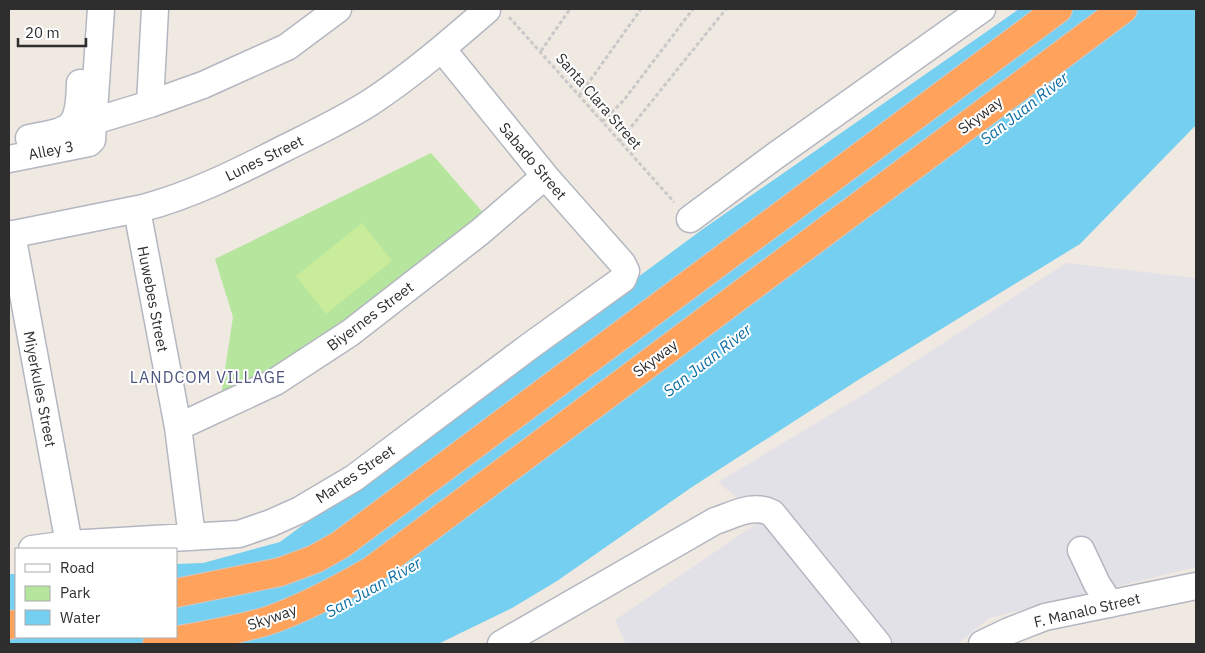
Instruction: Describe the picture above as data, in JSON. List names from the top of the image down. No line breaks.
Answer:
{"streets":{"highway":["Skyway"],"street":["Alley 3","Lunes Street","Sabado Street","Huwebes Street","Biyernes Street","Miyerkules Street","Martes Street","F. Manalo Street"],"path":["Santa Clara Street"]},"crossings":[["Santa Clara Street","Lunes Street"],["Lunes Street","Sabado Street"],["Lunes Street","Huwebes Street"],["Lunes Street","Miyerkules Street"],["Sabado Street","Biyernes Street"],["Sabado Street","Martes Street"],["Huwebes Street","Biyernes Street"],["Huwebes Street","Martes Street"],["Miyerkules Street","Martes Street"]],"districts":["LANDCOM VILLAGE"],"water":["San Juan River"],"legend":["Road","Park","Water"],"scale_bar":"20 m"}
